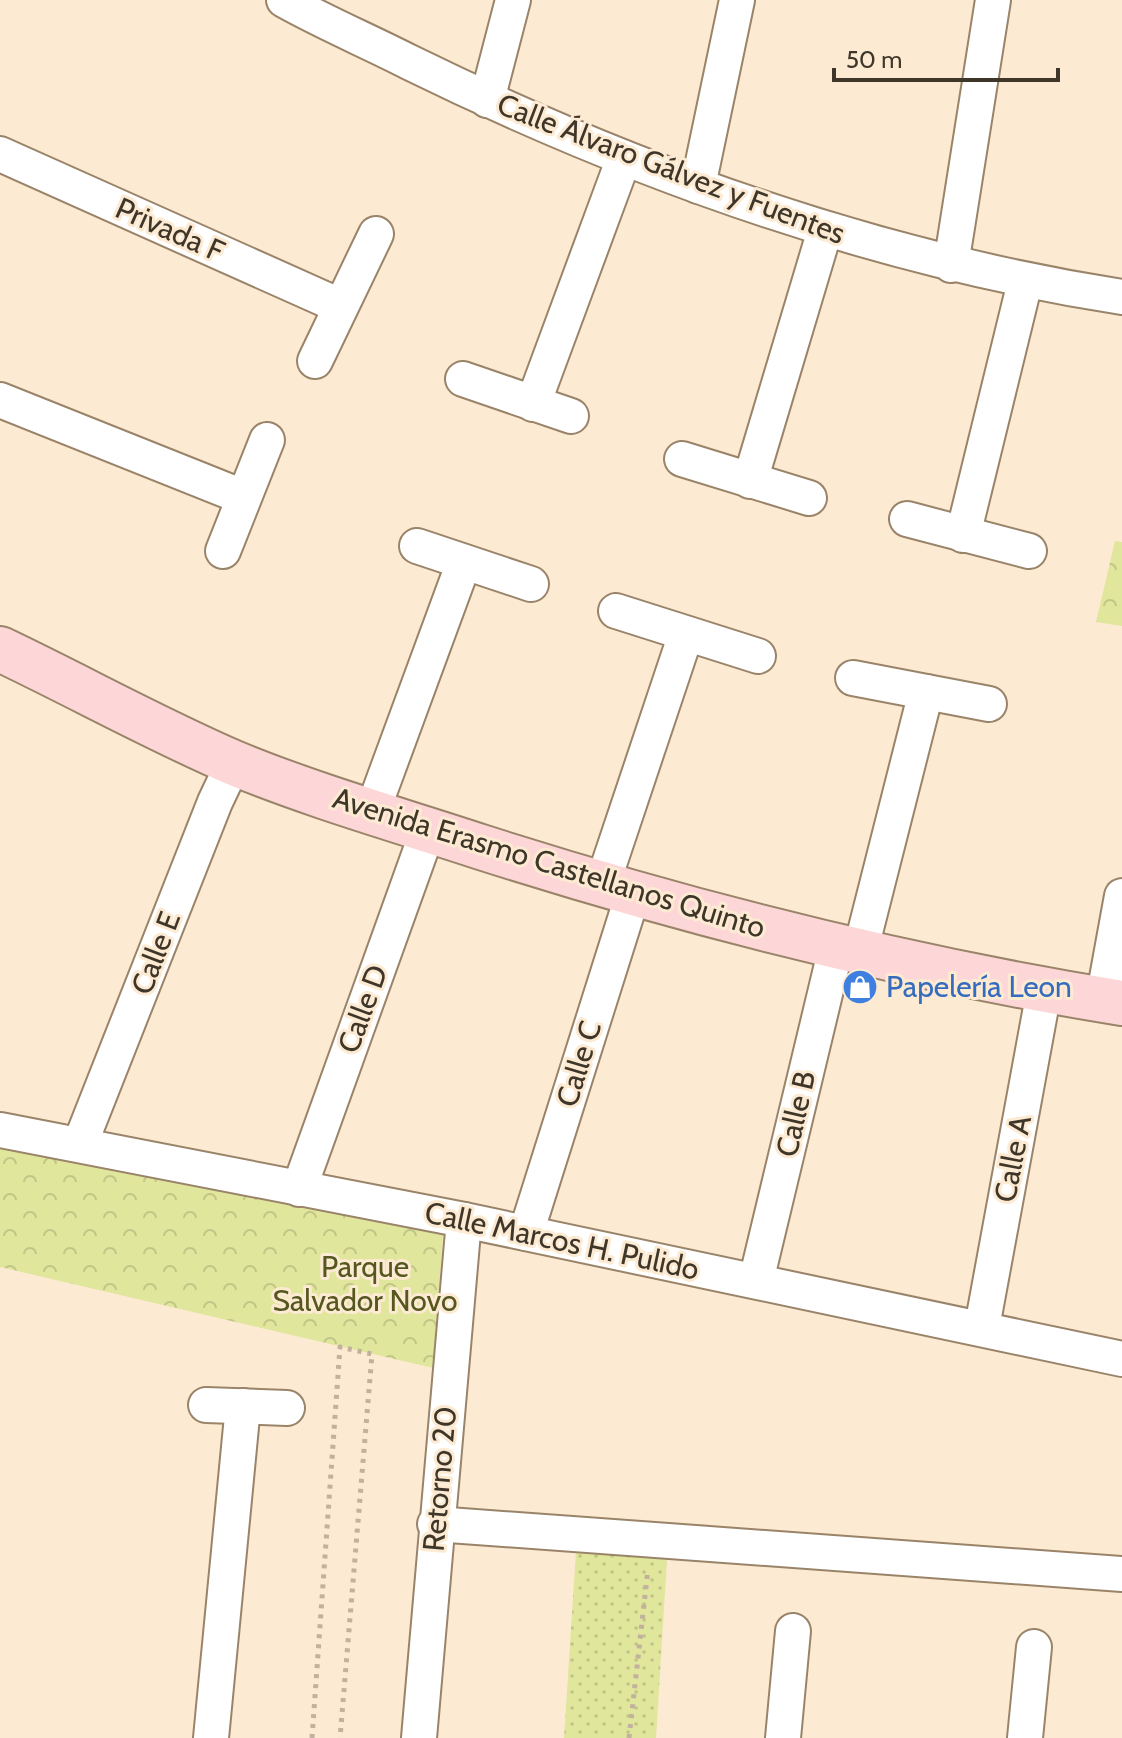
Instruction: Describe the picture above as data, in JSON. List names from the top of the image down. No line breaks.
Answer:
{"streets":{"street":["Calle Álvaro Gálvez y Fuentes","Privada F","Avenida Erasmo Castellanos Quinto","Calle E","Calle D","Calle C","Calle B","Calle A","Calle Marcos H. Pulido","Retorno 20"]},"crossings":[["Avenida Erasmo Castellanos Quinto","Calle E"],["Avenida Erasmo Castellanos Quinto","Calle D"],["Avenida Erasmo Castellanos Quinto","Calle C"],["Avenida Erasmo Castellanos Quinto","Calle B"],["Avenida Erasmo Castellanos Quinto","Calle A"],["Calle E","Calle Marcos H. Pulido"],["Calle D","Calle Marcos H. Pulido"],["Calle C","Calle Marcos H. Pulido"],["Calle B","Calle Marcos H. Pulido"],["Calle A","Calle Marcos H. Pulido"],["Calle Marcos H. Pulido","Retorno 20"]],"parks":["Parque Salvador Novo"],"places":{"shop":["Papelería Leon"]},"scale_bar":"50 m"}
